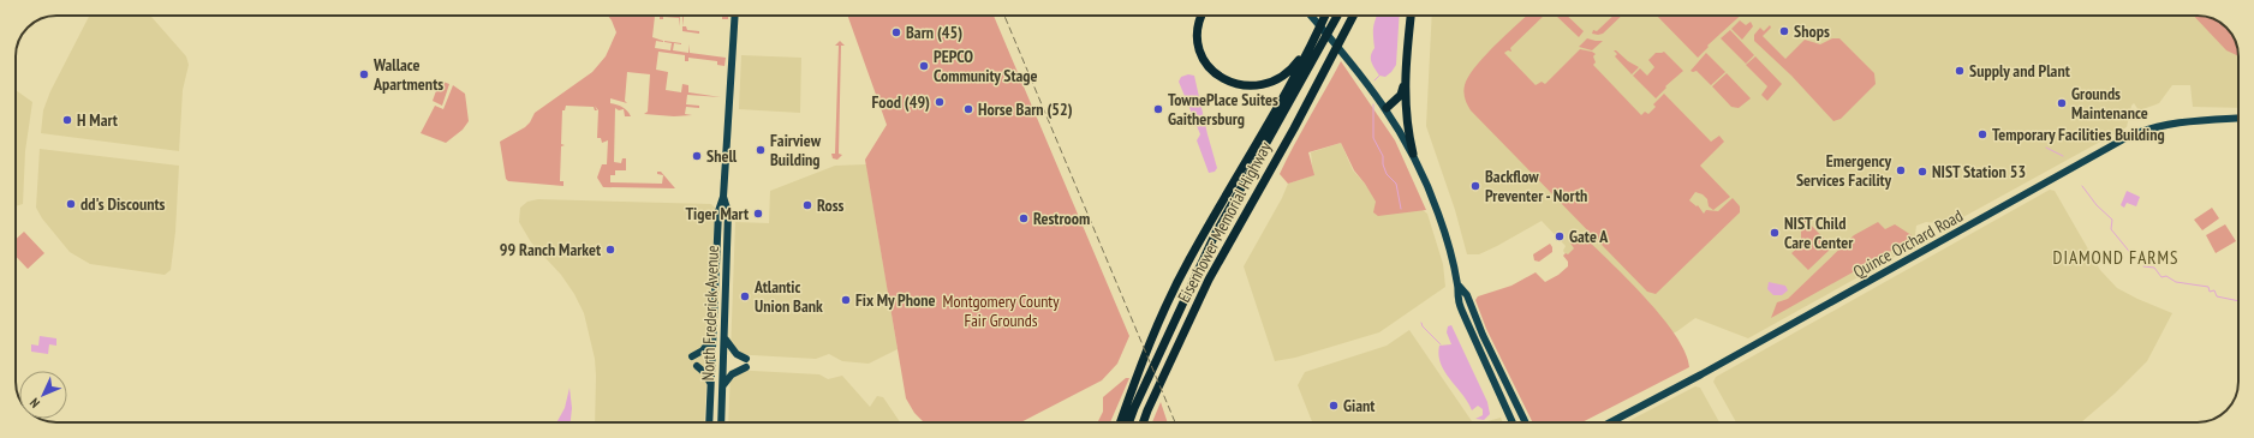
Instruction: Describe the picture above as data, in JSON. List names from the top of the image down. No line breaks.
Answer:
{"streets":{"highway":["Eisenhower Memorial Highway"],"main road":["Quince Orchard Road","North Frederick Avenue"]},"districts":["DIAMOND FARMS"],"parks":["Montgomery County Fair Grounds"],"places":["Shops","Barn (45)","PEPCO Community Stage","Supply and Plant","Wallace Apartments","Food (49)","Grounds Maintenance","Horse Barn (52)","TownePlace Suites Gaithersburg","H Mart","Temporary Facilities Building","Fairview Building","Shell","Emergency Services Facility","NIST Station 53","Backflow Preventer - North","dd's Discounts","Ross","Tiger Mart","Restroom","NIST Child Care Center","Gate A","99 Ranch Market","Atlantic Union Bank","Fix My Phone","Giant"],"north":"bottom left"}
